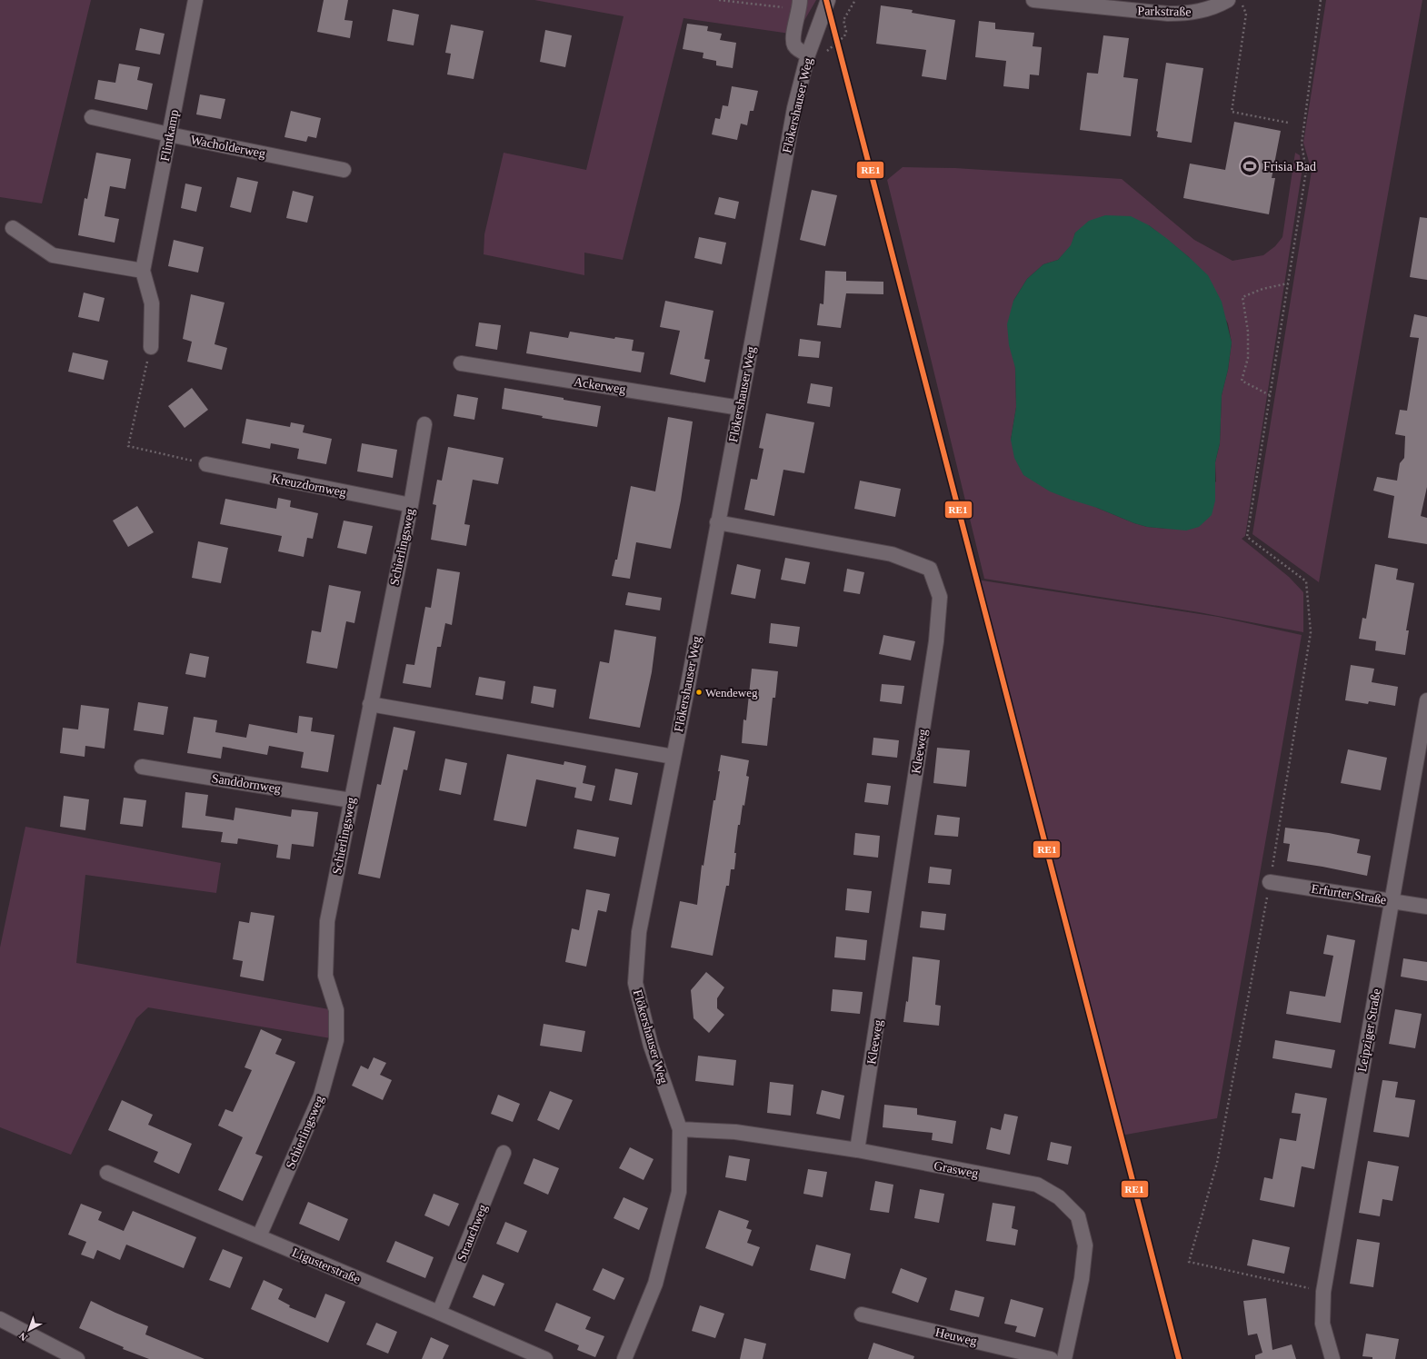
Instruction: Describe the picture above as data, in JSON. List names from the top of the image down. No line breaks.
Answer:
{"streets":{"street":["Parkstraße","Flökershauser Weg","Flintkamp","Wacholderweg","Ackerweg","Kreuzdornweg","Schierlingsweg","Kleeweg","Sanddornweg","Erfurter Straße","Leipziger Straße","Grasweg","Strauchweg","Ligusterstraße","Heuweg"]},"crossings":[["Flökershauser Weg","Ackerweg"],["Flökershauser Weg","Kleeweg"],["Flökershauser Weg","Grasweg"],["Flintkamp","Wacholderweg"],["Kreuzdornweg","Schierlingsweg"],["Schierlingsweg","Sanddornweg"],["Schierlingsweg","Ligusterstraße"],["Kleeweg","Grasweg"],["Erfurter Straße","Leipziger Straße"],["Strauchweg","Ligusterstraße"]],"places":{"sports":["Frisia Bad"],"other":["Wendeweg"]},"lines":["transit line RE1"],"north":"bottom left"}
